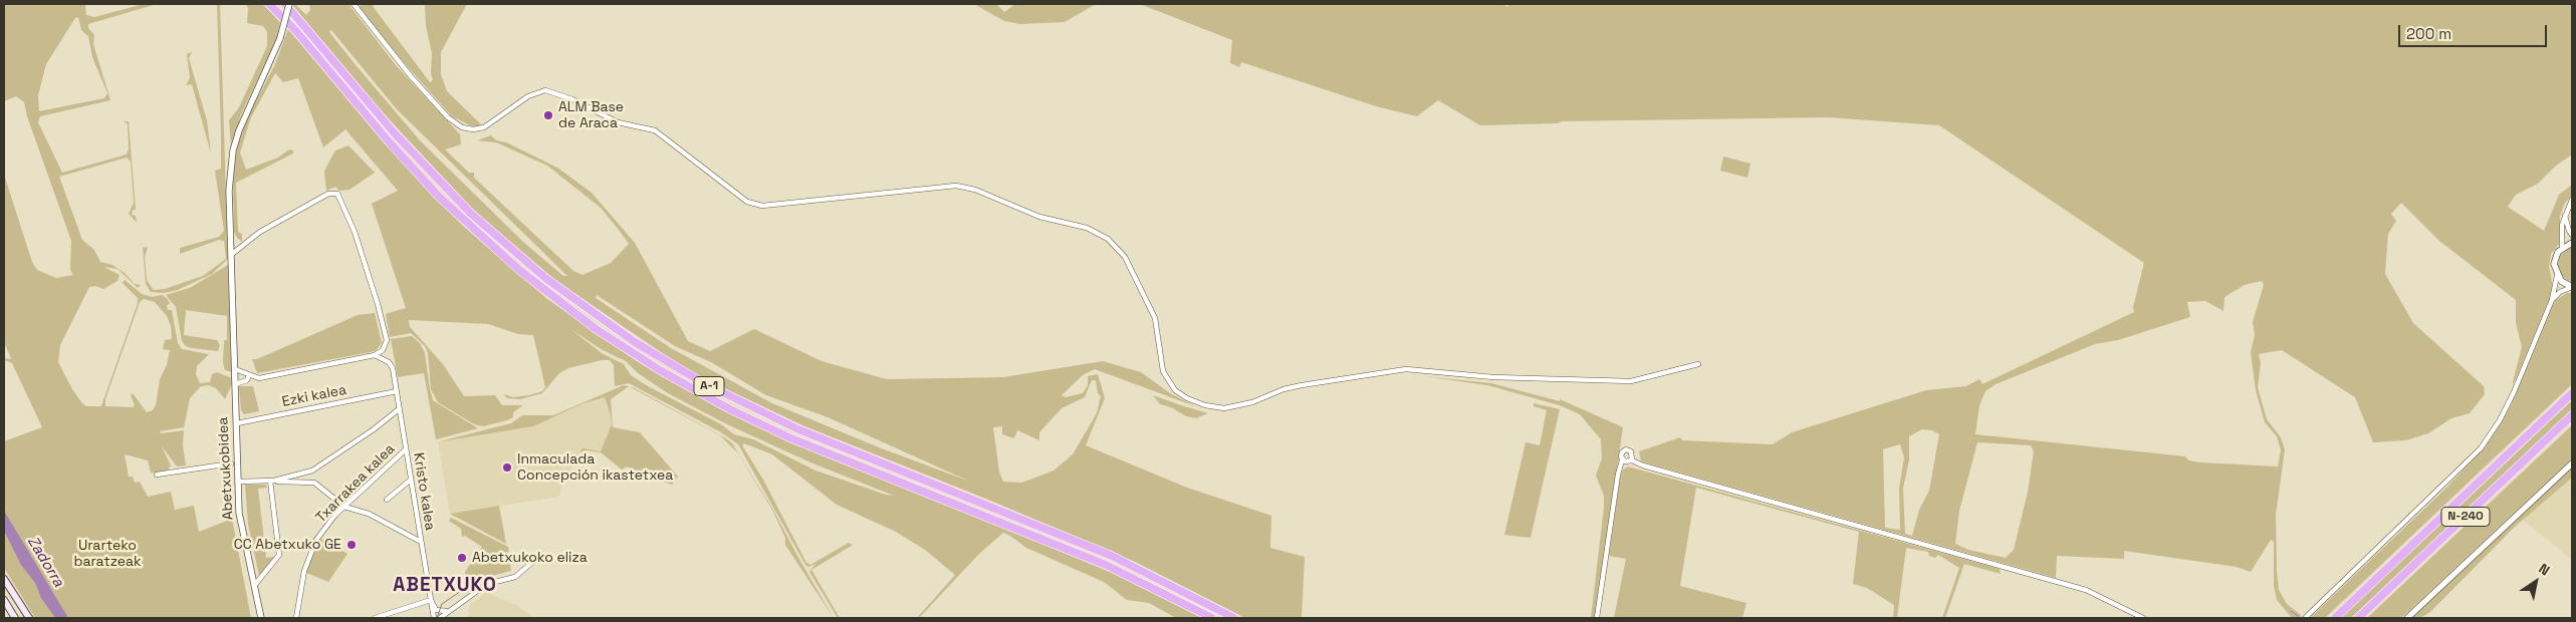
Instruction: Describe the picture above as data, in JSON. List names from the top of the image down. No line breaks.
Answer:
{"streets":{"highway":["A-1","N-240"],"street":["Ezki kalea","Abetxukobidea","Txarrakea kalea","Kristo kalea"]},"crossings":[["Ezki kalea","Abetxukobidea"],["Ezki kalea","Kristo kalea"],["Txarrakea kalea","Kristo kalea"]],"districts":["ABETXUKO"],"water":["Zadorra"],"parks":["Urarteko baratzeak"],"places":["ALM Base de Araca","Inmaculada Concepción ikastetxea","CC Abetxuko GE","Abetxukoko eliza"],"scale_bar":"200 m","north":"top right"}
